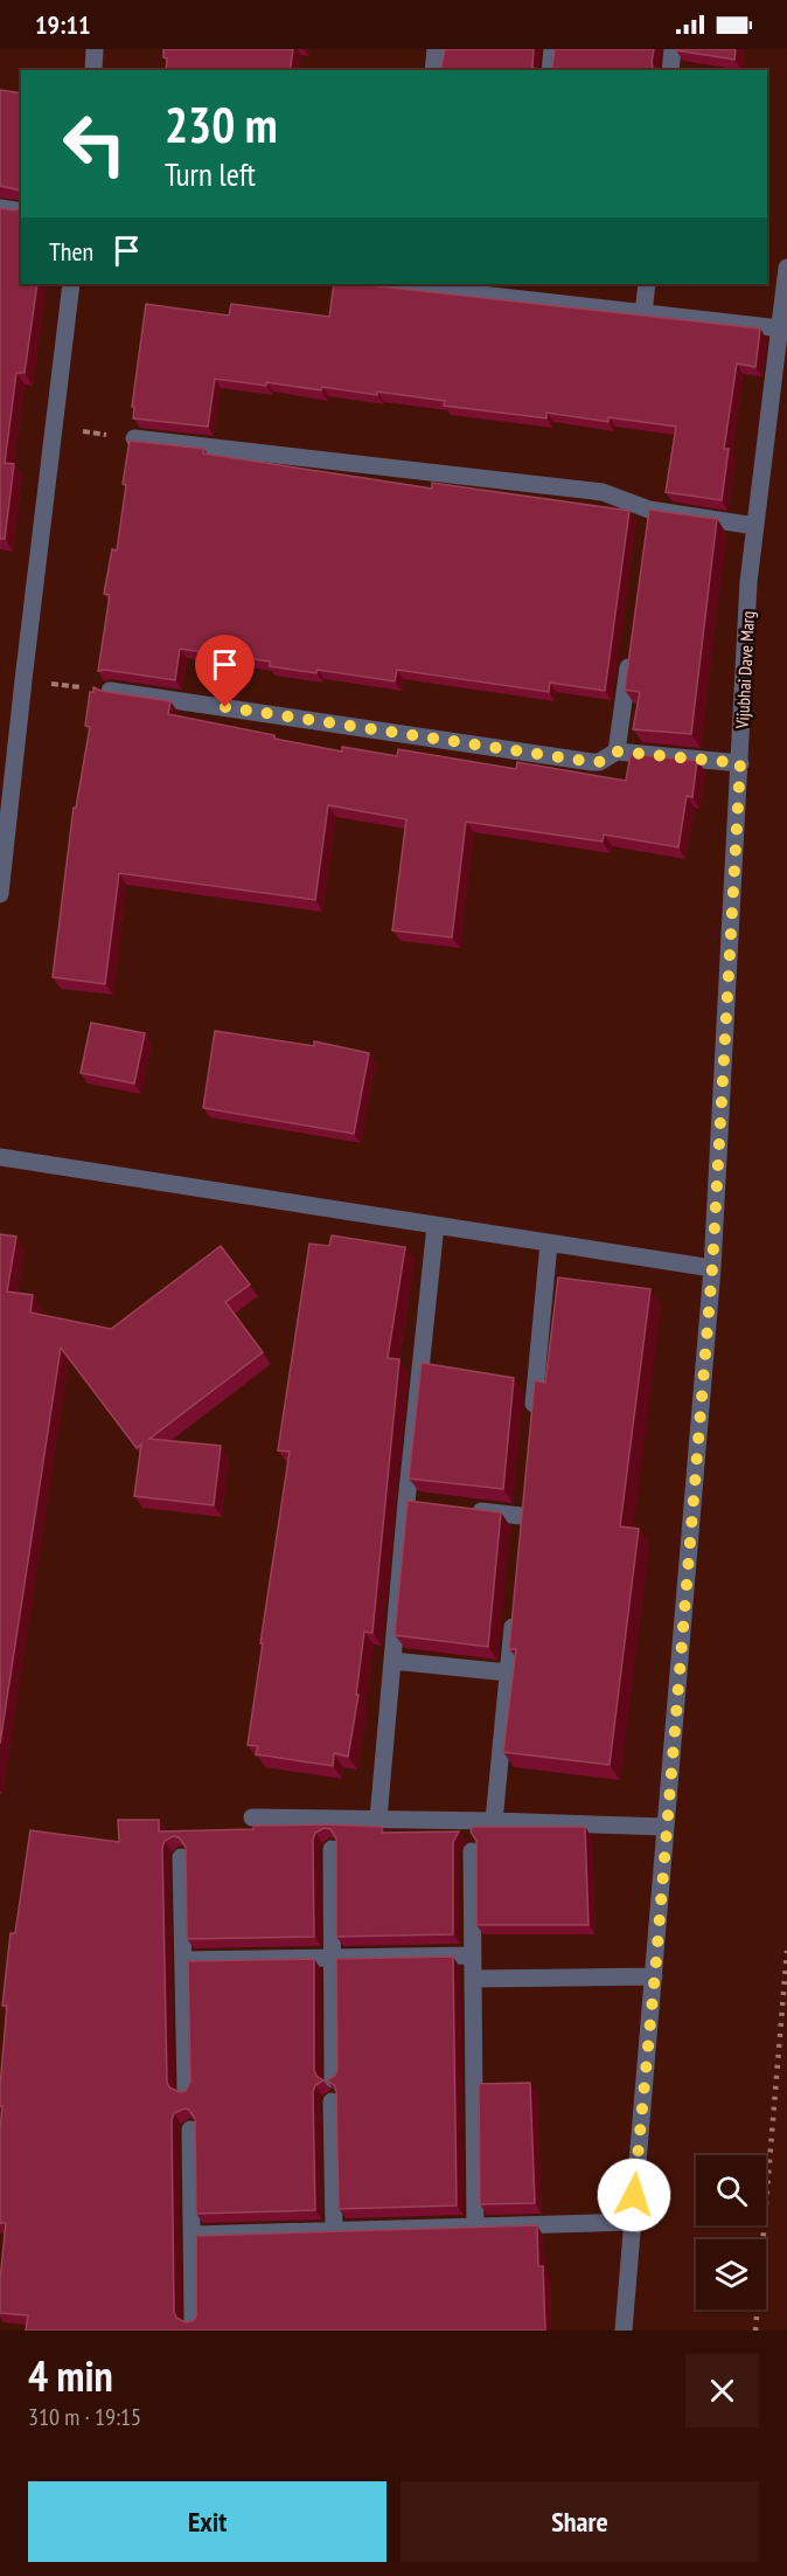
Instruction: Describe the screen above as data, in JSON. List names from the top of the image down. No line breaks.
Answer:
{"streets":{"street":["Vijubhai Dave Marg"]},"page":{"status":"19:11","turn":["230 m","Turn left"],"then":"Then","heading":["4 min","310 m · 19:15"],"buttons":["Exit","Share"]}}
